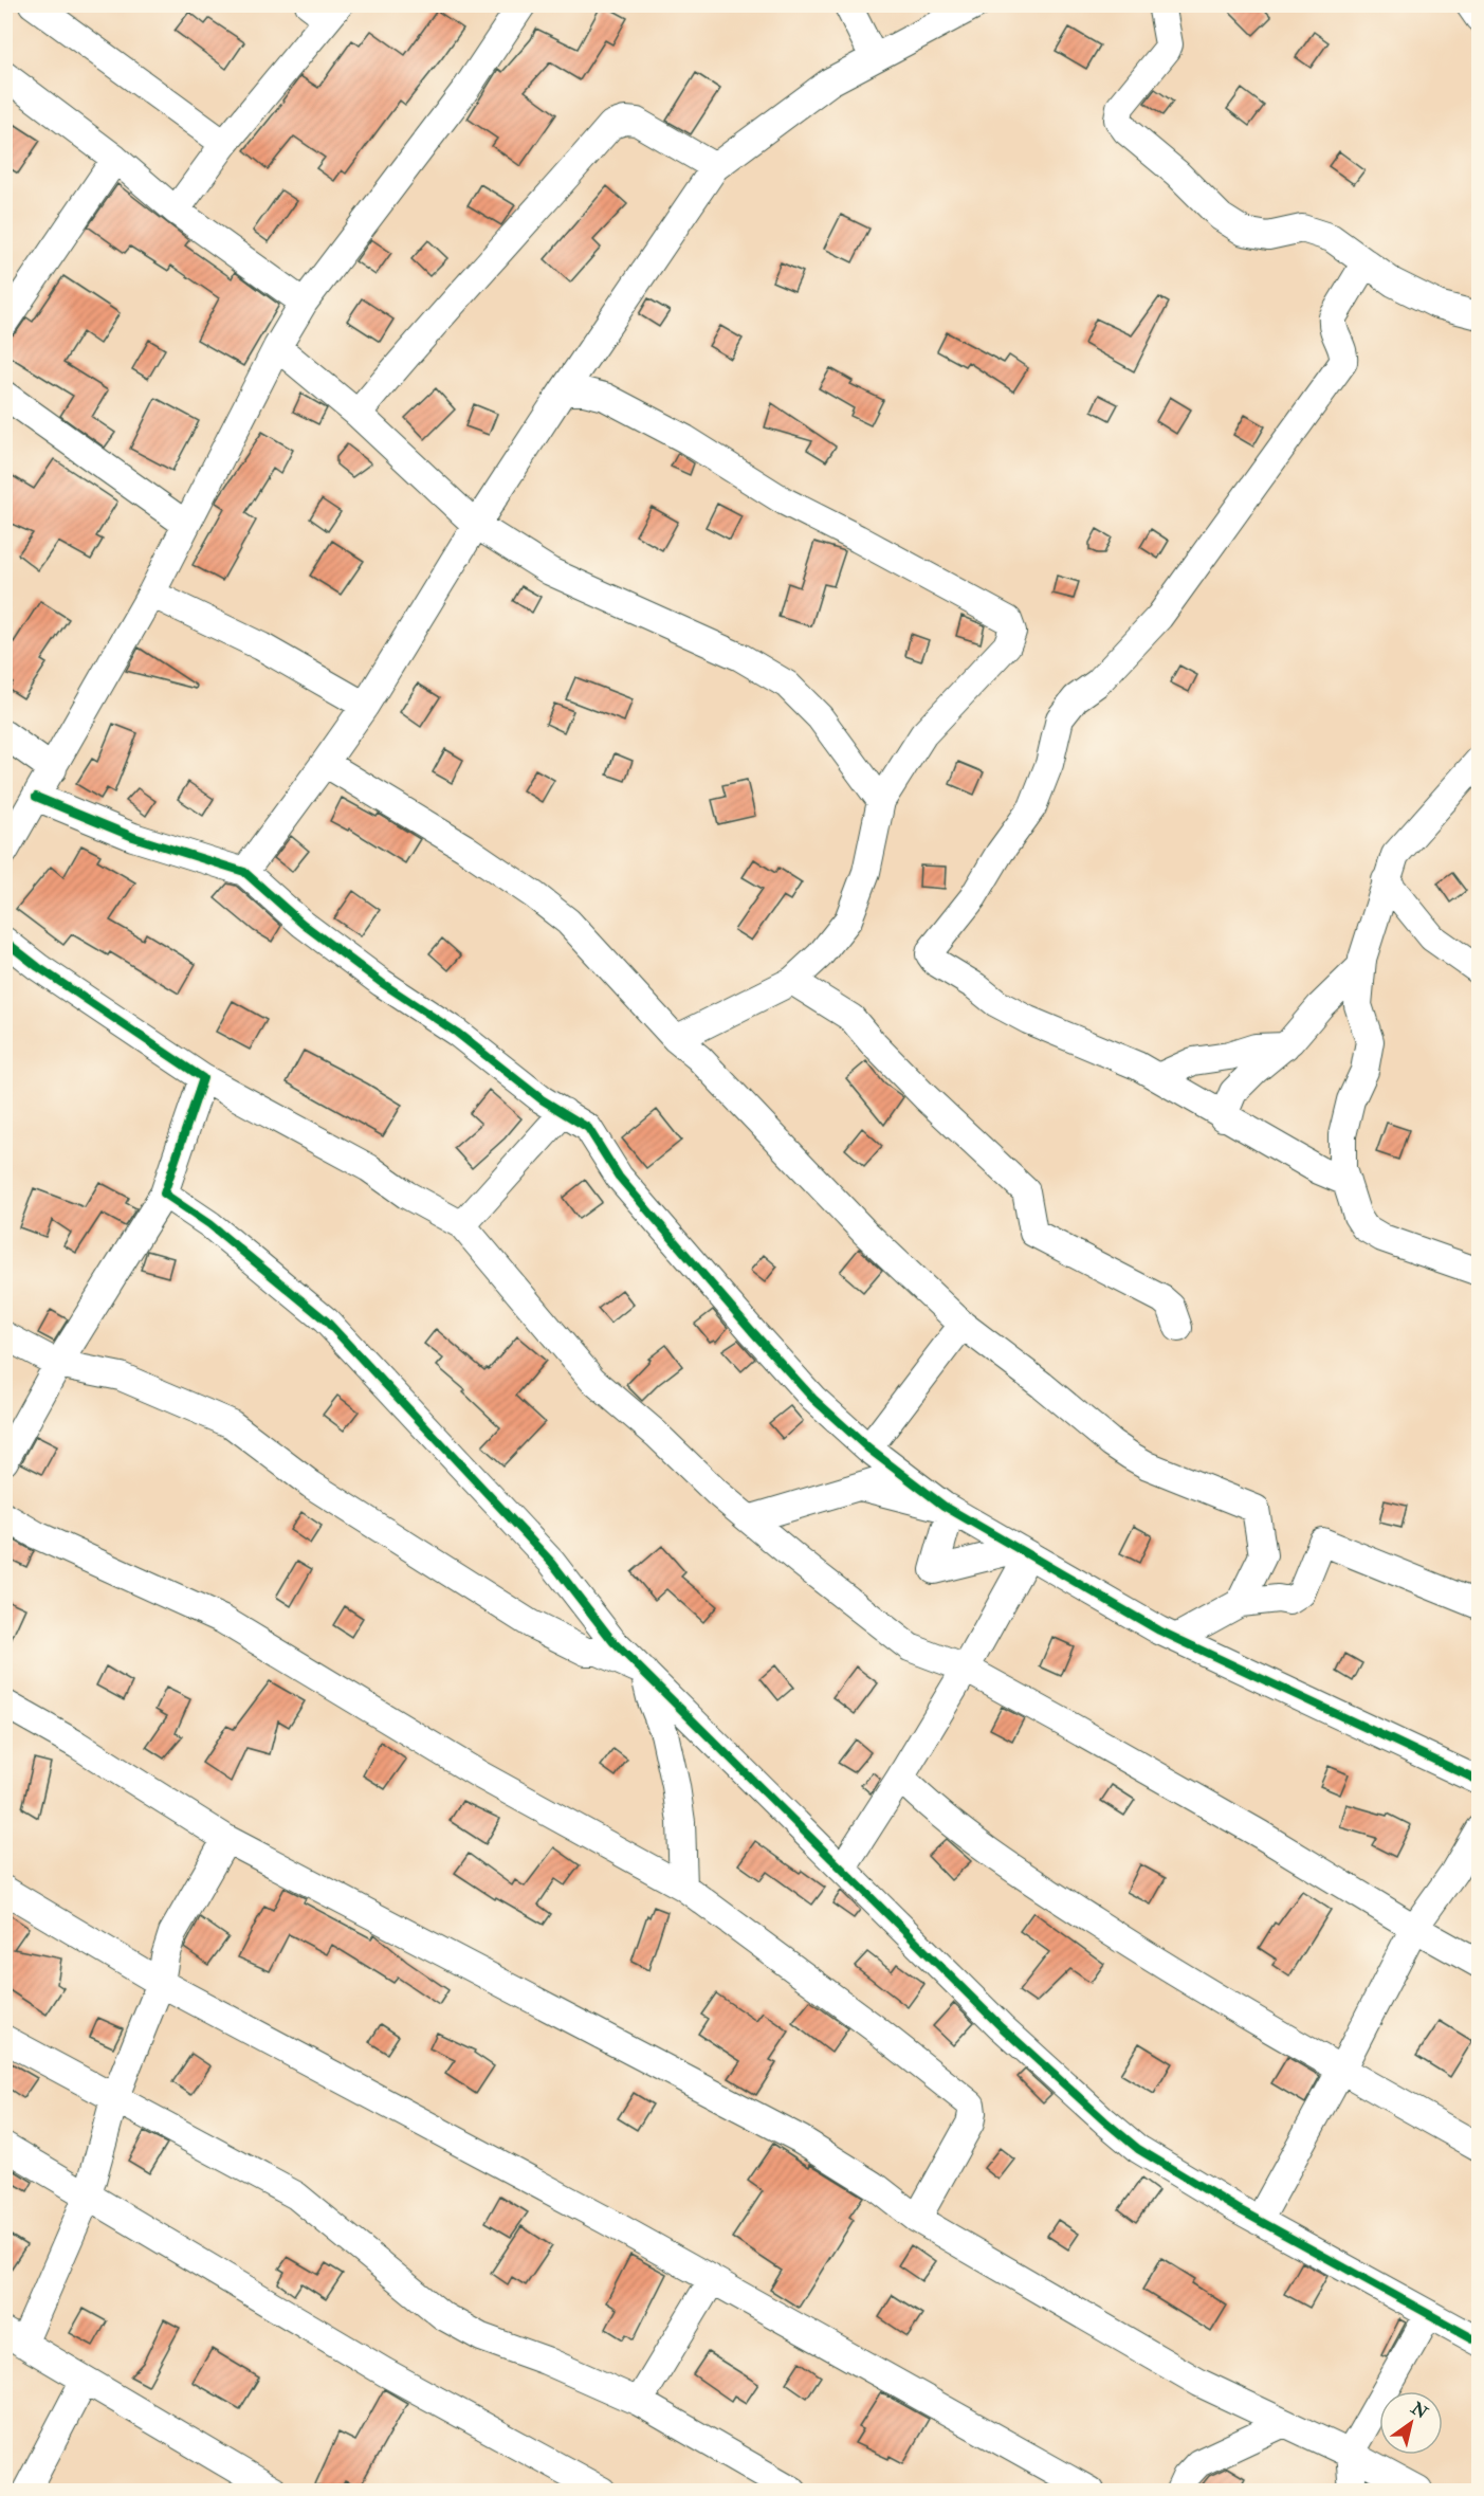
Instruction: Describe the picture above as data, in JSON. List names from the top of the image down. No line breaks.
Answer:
{"north":"top right"}
